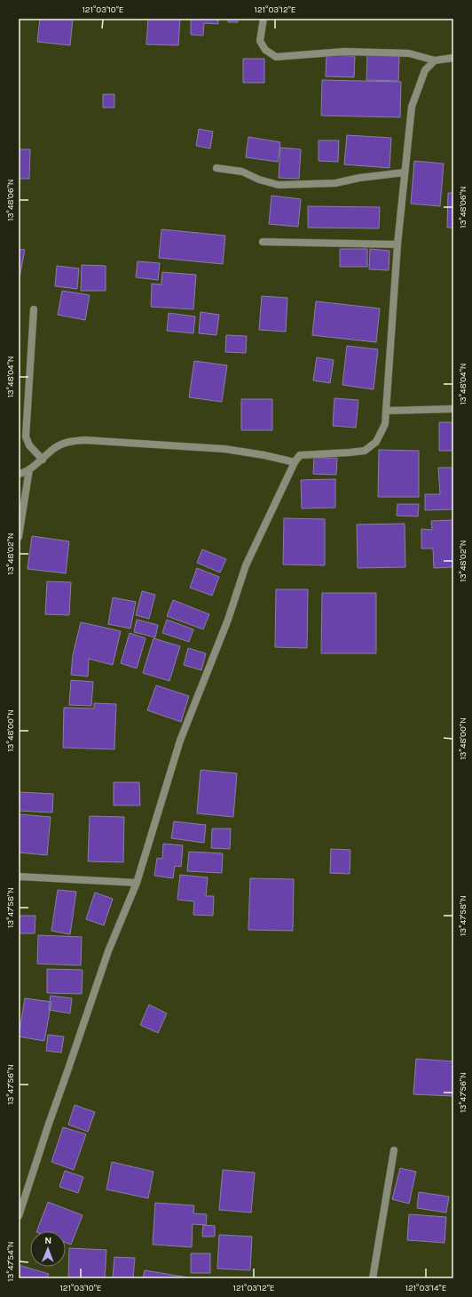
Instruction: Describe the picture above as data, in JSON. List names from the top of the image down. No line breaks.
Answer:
{"north":"top","coordinates":["121°03'10\"E","121°03'12\"E","13°48'06\"N","13°48'04\"N","13°48'02\"N","13°48'00\"N","13°47'58\"N","13°47'56\"N","13°47'54\"N","121°03'14\"E"]}
